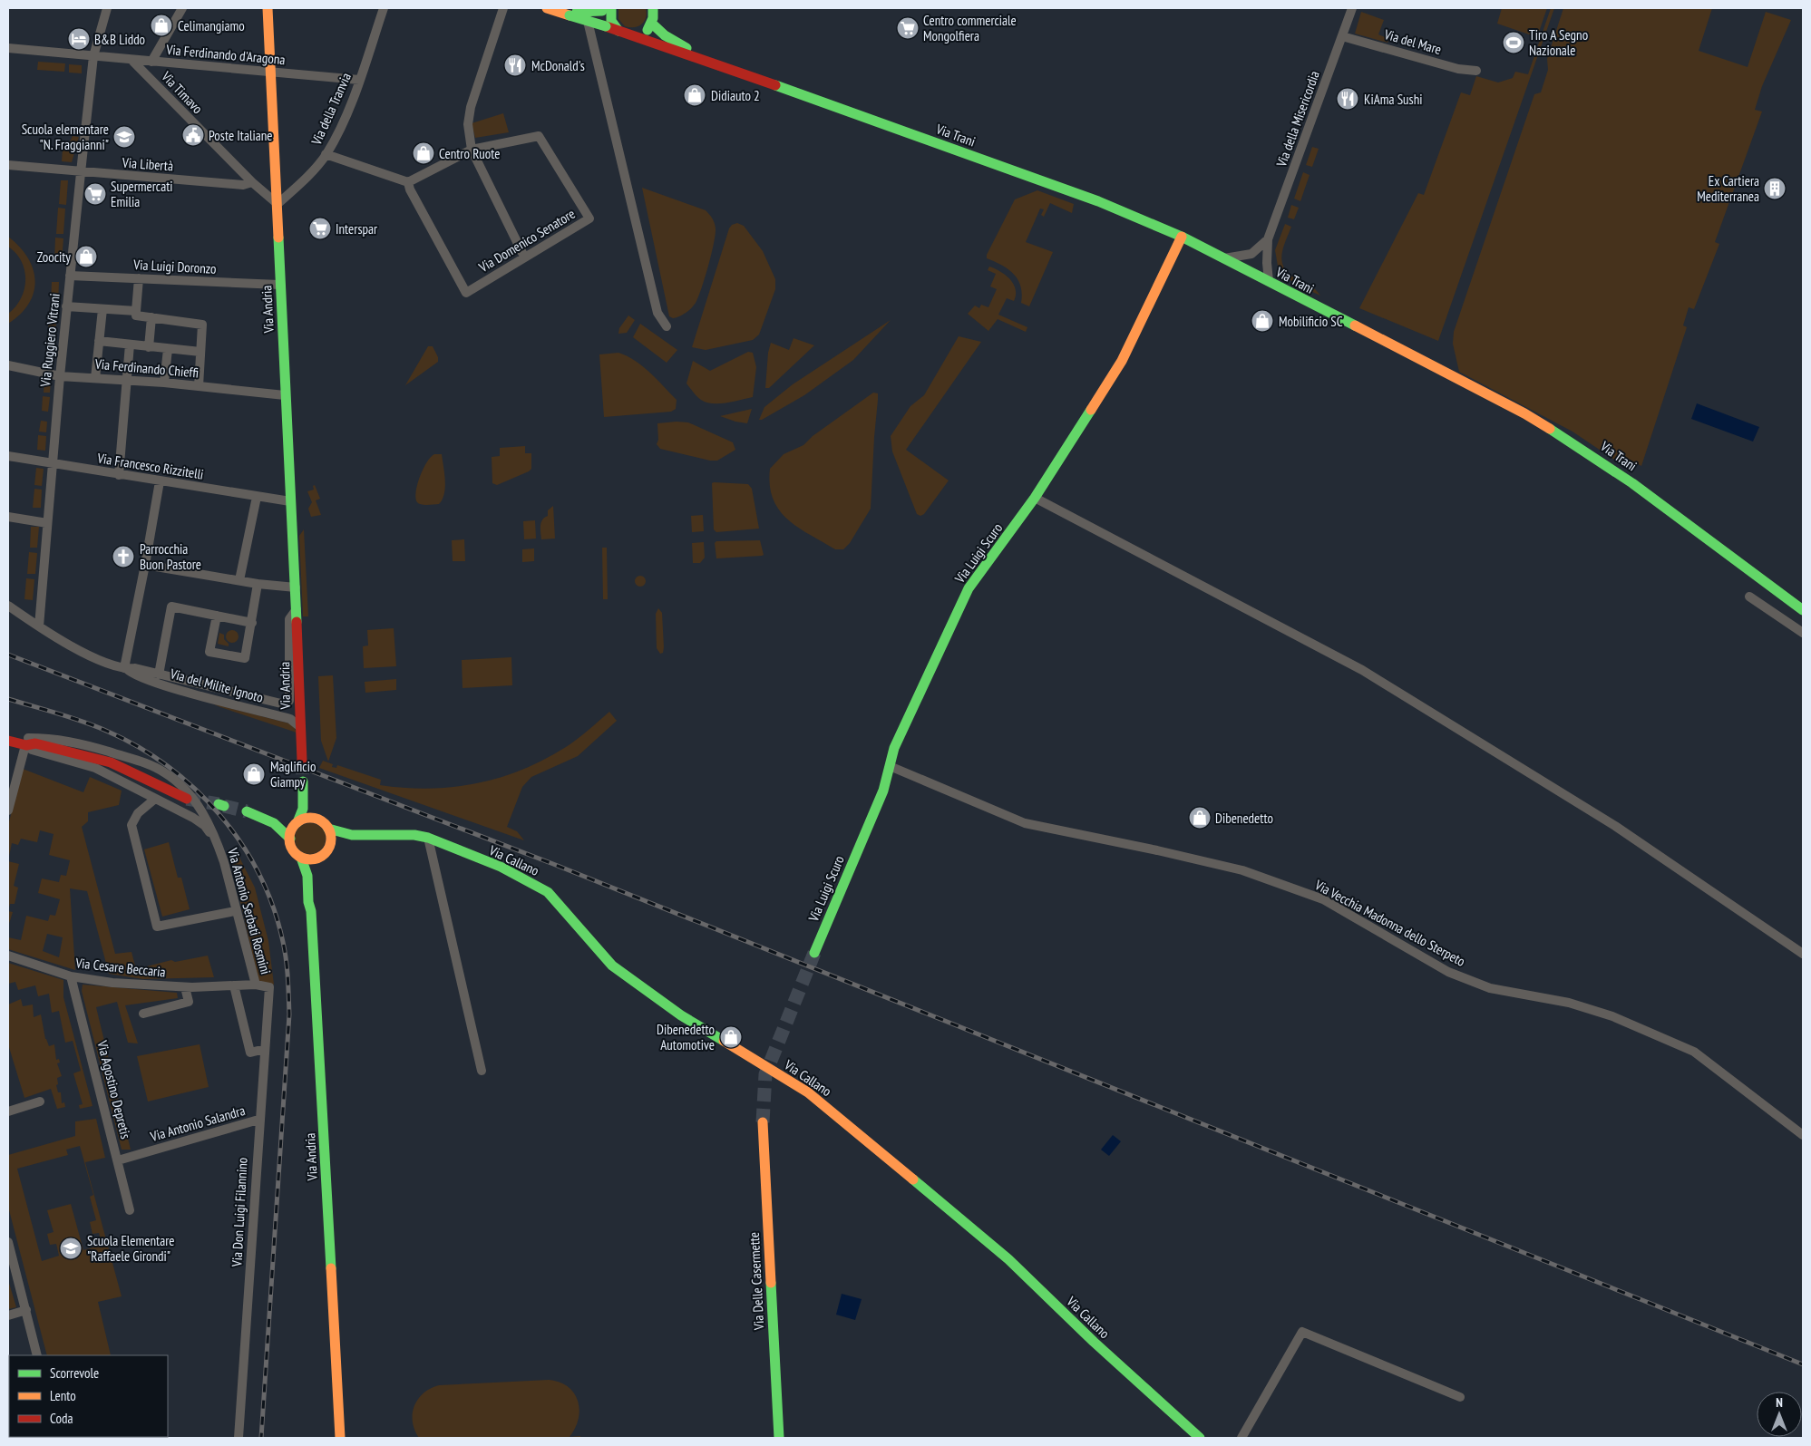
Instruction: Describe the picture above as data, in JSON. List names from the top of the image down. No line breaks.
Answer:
{"streets":{"main road":["Via Trani","Via Andria","Via Luigi Scuro","Via Callano","Via Delle Casermette"],"street":["Via del Mare","Via Ferdinando d'Aragona","Via Timavo","Via della Tranvia","Via della Misericordia","Via Libertà","Via Domenico Senatore","Via Luigi Doronzo","Via Ruggiero Vitrani","Via Ferdinando Chieffi","Via Francesco Rizzitelli","Via del Milite Ignoto","Via Antonio Serbati Rosmini","Via Vecchia Madonna dello Sterpeto","Via Cesare Beccaria","Via Agostino Depretis","Via Antonio Salandra","Via Don Luigi Filannino"]},"crossings":[["Via del Mare","Via della Misericordia"],["Via Ferdinando d'Aragona","Via Timavo"],["Via Ferdinando d'Aragona","Via della Tranvia"],["Via Ferdinando d'Aragona","Via Andria"],["Via Ferdinando d'Aragona","Via Ruggiero Vitrani"],["Via Timavo","Via Libertà"],["Via della Tranvia","Via Andria"],["Via della Misericordia","Via Trani"],["Via Trani","Via Luigi Scuro"],["Via Libertà","Via Ruggiero Vitrani"],["Via Luigi Doronzo","Via Andria"],["Via Luigi Doronzo","Via Ruggiero Vitrani"],["Via Andria","Via Ferdinando Chieffi"],["Via Andria","Via Francesco Rizzitelli"],["Via Andria","Via del Milite Ignoto"],["Via Andria","Via Callano"],["Via Ruggiero Vitrani","Via Ferdinando Chieffi"],["Via Ruggiero Vitrani","Via Francesco Rizzitelli"],["Via Ruggiero Vitrani","Via del Milite Ignoto"],["Via Luigi Scuro","Via Vecchia Madonna dello Sterpeto"],["Via Antonio Serbati Rosmini","Via Cesare Beccaria"],["Via Cesare Beccaria","Via Agostino Depretis"],["Via Cesare Beccaria","Via Don Luigi Filannino"],["Via Agostino Depretis","Via Antonio Salandra"],["Via Antonio Salandra","Via Don Luigi Filannino"]],"places":{"shop":["Celimangiamo","Didiauto 2","Centro Ruote","Zoocity","Mobilificio SC","Maglificio Giampy","Dibenedetto","Dibenedetto Automotive"],"supermarket":["Centro commerciale Mongolfiera","Supermercati Emilia","Interspar"],"hotel":["B&B Liddo"],"sports":["Tiro A Segno Nazionale"],"restaurant":["McDonald's","KiAma Sushi"],"public building":["Poste Italiane"],"school or university":["Scuola elementare \"N. Fraggianni\"","Scuola Elementare \"Raffaele Girondi\""],"building":["Ex Cartiera Mediterranea"],"church":["Parrocchia Buon Pastore"]},"legend":["Scorrevole","Lento","Coda"],"north":"top"}
